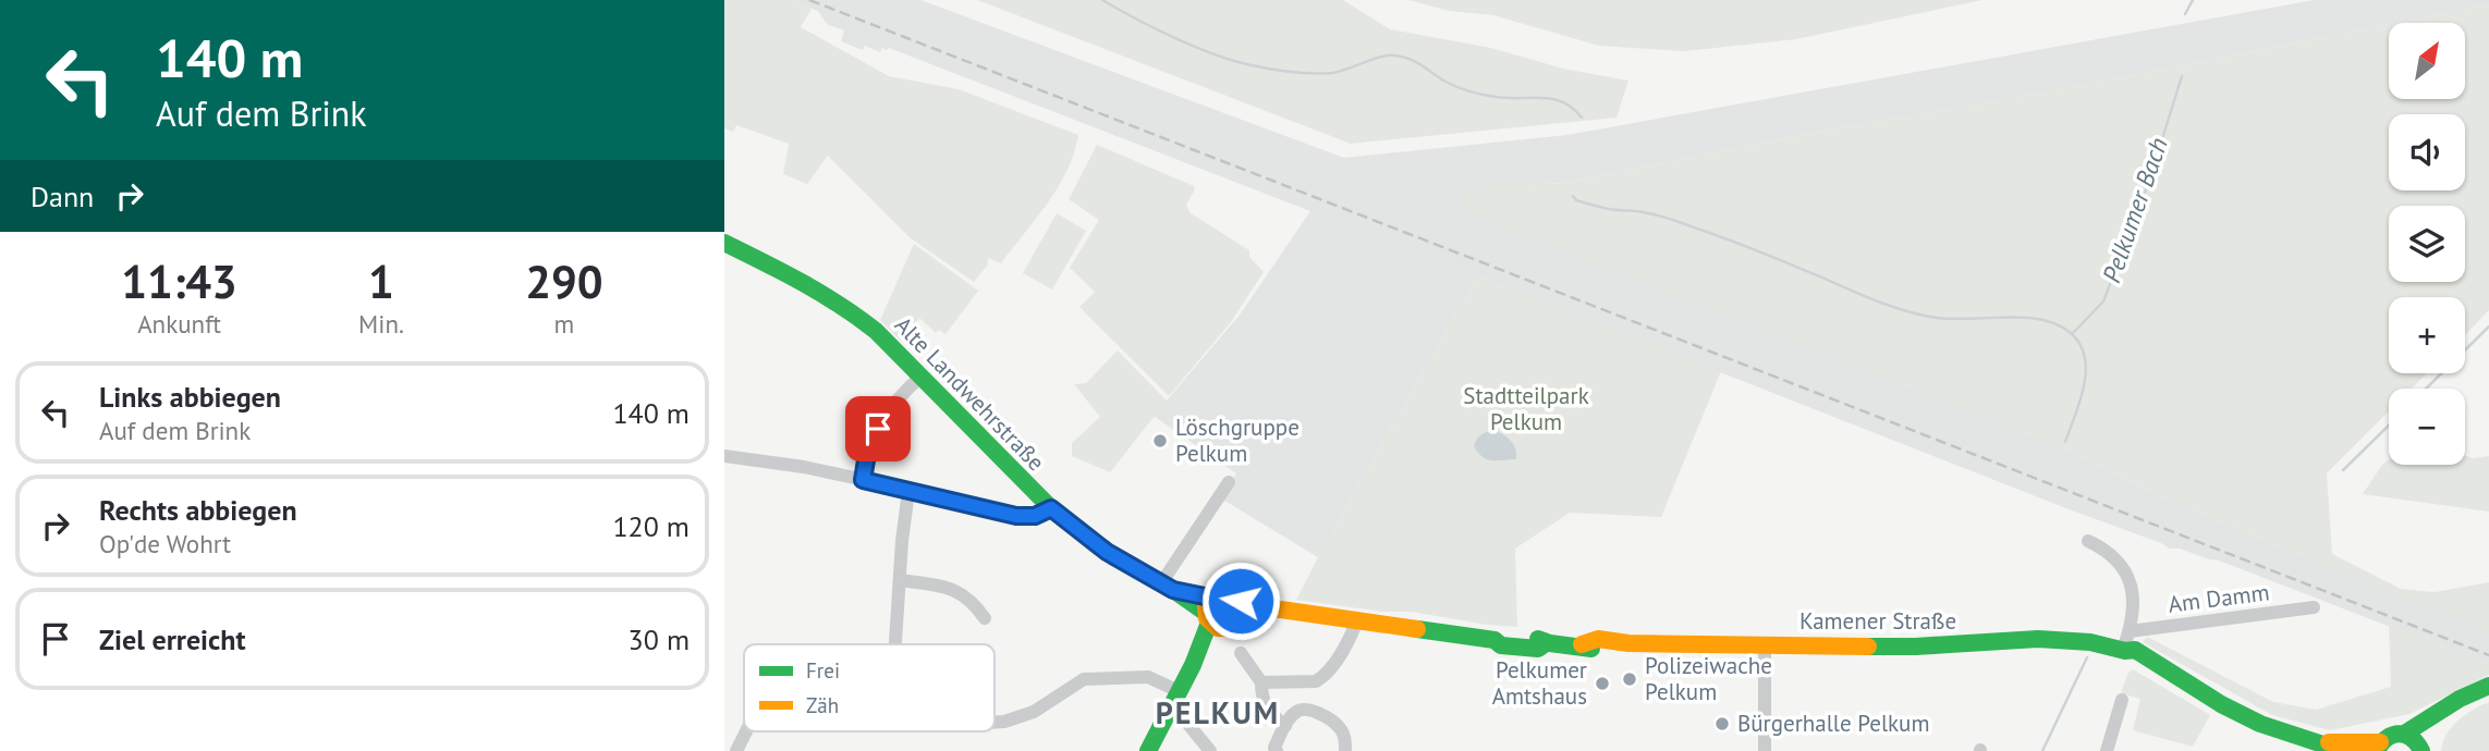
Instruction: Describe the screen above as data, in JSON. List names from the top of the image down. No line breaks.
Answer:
{"streets":{"main road":["Alte Landwehrstraße","Kamener Straße"],"street":["Am Damm"]},"crossings":[["Alte Landwehrstraße","Kamener Straße"]],"districts":["PELKUM"],"water":["Pelkumer Bach"],"parks":["Stadtteilpark Pelkum"],"places":["Löschgruppe Pelkum","Polizeiwache Pelkum","Pelkumer Amtshaus","Bürgerhalle Pelkum"],"legend":["Frei","Zäh"],"north":"top right","page":{"turn":["140 m","Auf dem Brink"],"map_buttons":["+","−"],"then":"Dann","eta":["11:43","Ankunft","1","Min.","290","m"],"list":[{"name":"Links abbiegen","note":"Auf dem Brink","value":"140 m"},{"name":"Rechts abbiegen","note":"Op'de Wohrt","value":"120 m"},{"name":"Ziel erreicht","value":"30 m"}]}}
